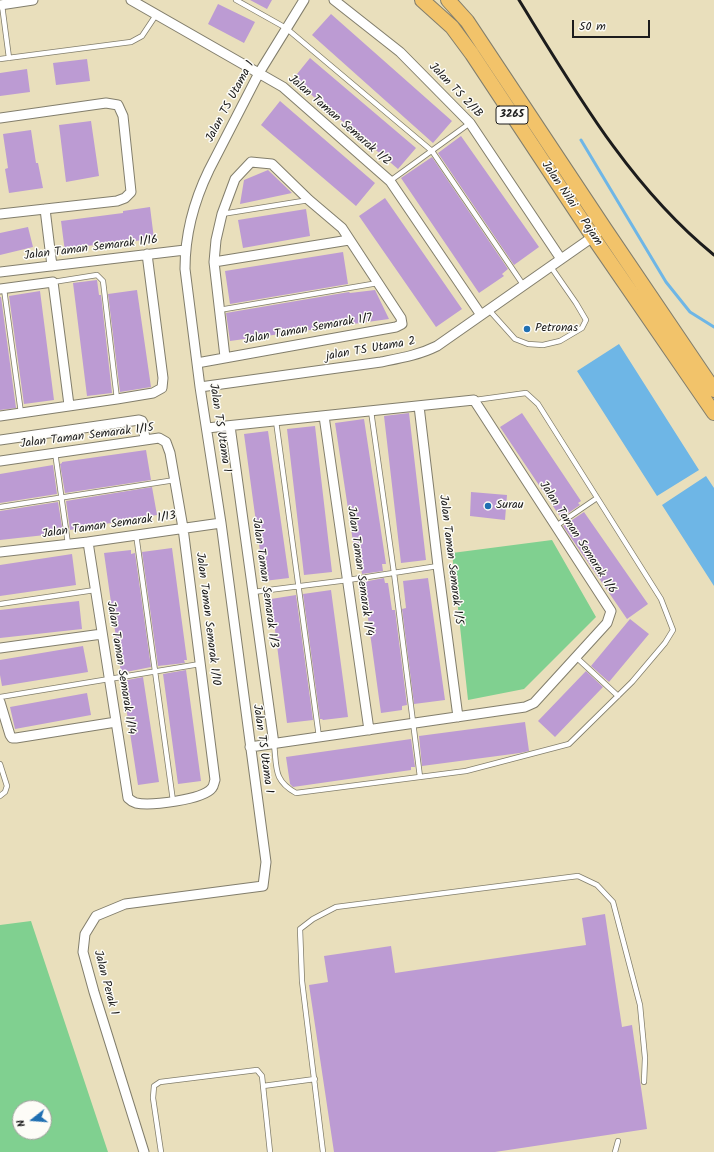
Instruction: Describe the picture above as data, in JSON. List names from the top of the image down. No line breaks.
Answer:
{"streets":{"main road":["3265","Jalan Nilai - Pajam"],"street":["Jalan TS 2/1B","Jalan TS Utama 1","Jalan Taman Semarak 1/2","Jalan Taman Semarak 1/16","Jalan Taman Semarak 1/7","jalan TS Utama 2","Jalan Taman Semarak 1/15","Jalan Taman Semarak 1/13","Jalan Taman Semarak 1/6","Jalan Taman Semarak 1/5","Jalan Taman Semarak 1/4","Jalan Taman Semarak 1/3","Jalan Taman Semarak 1/10","Jalan Taman Semarak 1/14","Jalan Perak 1"]},"crossings":[["Jalan TS 2/1B","jalan TS Utama 2"],["Jalan TS Utama 1","Jalan Taman Semarak 1/2"],["Jalan TS Utama 1","Jalan Taman Semarak 1/16"],["Jalan TS Utama 1","Jalan Taman Semarak 1/7"],["Jalan TS Utama 1","jalan TS Utama 2"],["Jalan TS Utama 1","Jalan Taman Semarak 1/13"],["Jalan TS Utama 1","Jalan Taman Semarak 1/6"],["Jalan TS Utama 1","Jalan Perak 1"],["Jalan Taman Semarak 1/2","jalan TS Utama 2"],["Jalan Nilai - Pajam","jalan TS Utama 2"],["Jalan Taman Semarak 1/15","Jalan Taman Semarak 1/10"],["Jalan Taman Semarak 1/13","Jalan Taman Semarak 1/10"],["Jalan Taman Semarak 1/13","Jalan Taman Semarak 1/14"],["Jalan Taman Semarak 1/6","Jalan Taman Semarak 1/5"],["Jalan Taman Semarak 1/6","Jalan Taman Semarak 1/4"],["Jalan Taman Semarak 1/6","Jalan Taman Semarak 1/3"],["Jalan Taman Semarak 1/10","Jalan Taman Semarak 1/14"]],"places":["Petronas","Surau"],"scale_bar":"50 m","north":"left"}
